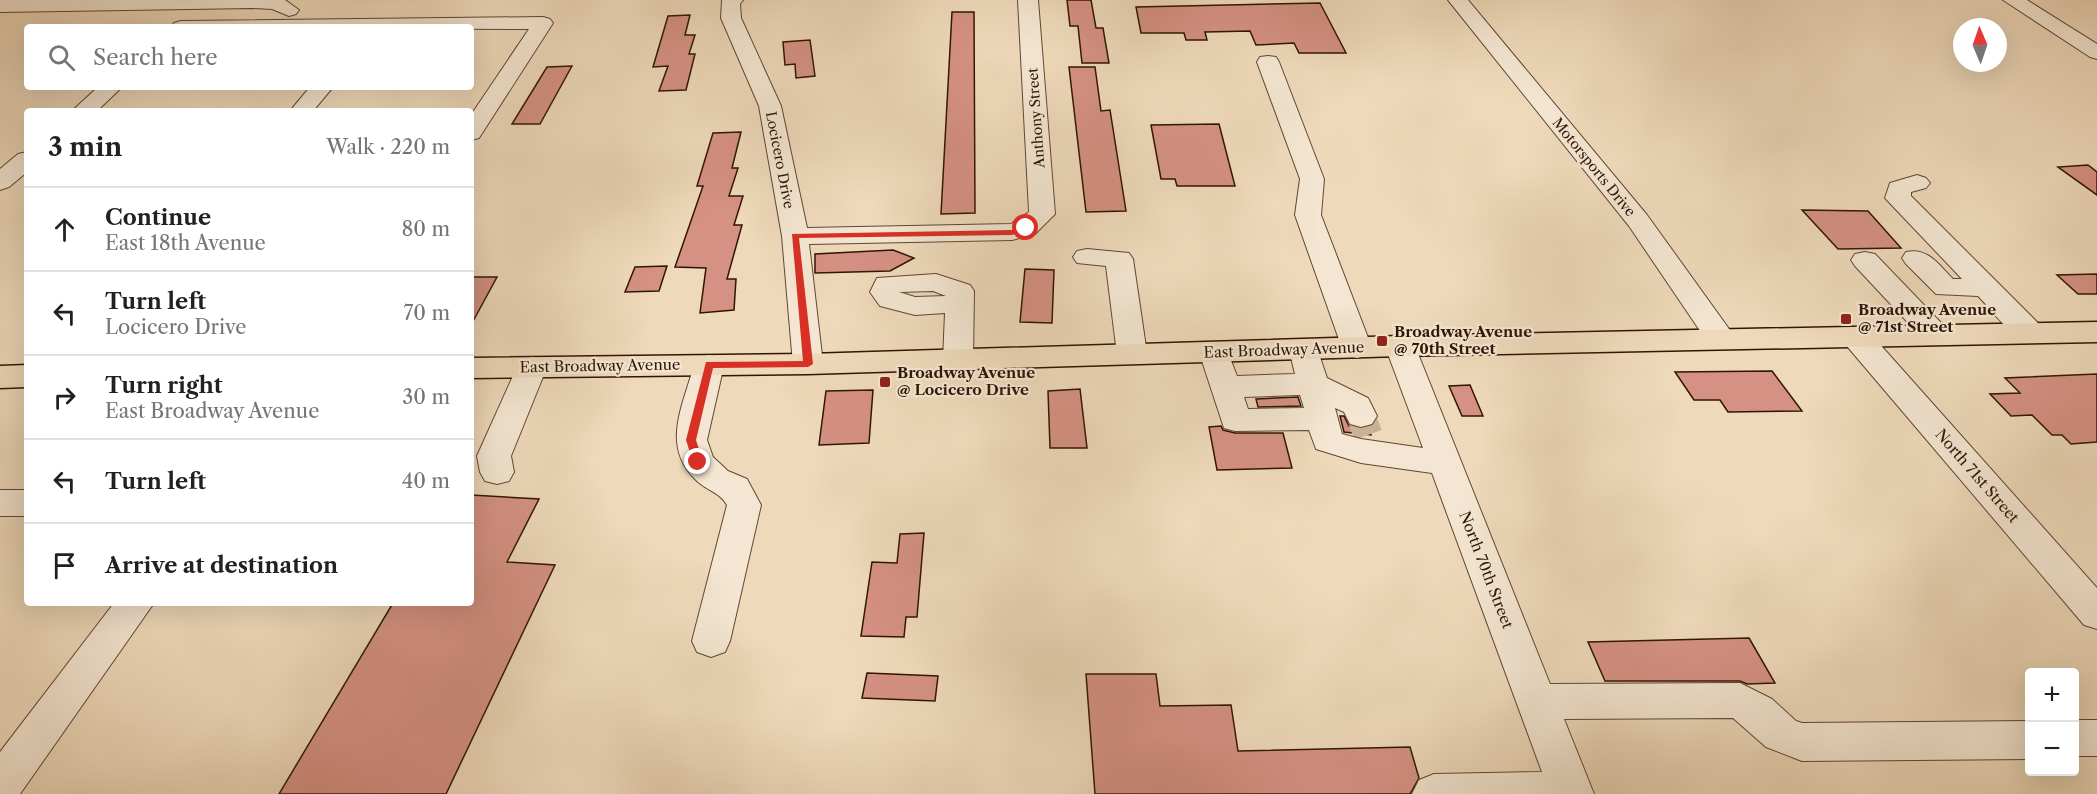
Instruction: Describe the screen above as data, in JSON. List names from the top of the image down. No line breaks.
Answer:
{"streets":{"main road":["East Broadway Avenue"],"street":["Anthony Street","Locicero Drive","Motorsports Drive","North 71st Street","North 70th Street"]},"crossings":[["Anthony Street","Locicero Drive"],["Locicero Drive","East Broadway Avenue"],["Motorsports Drive","East Broadway Avenue"],["East Broadway Avenue","North 71st Street"],["East Broadway Avenue","North 70th Street"]],"places":{"transit":["Broadway Avenue @ 71st Street","Broadway Avenue @ 70th Street","Broadway Avenue @ Locicero Drive"]},"north":"top","page":{"search":"Search here","heading":["3 min","Walk · 220 m"],"list":[["Continue","East 18th Avenue","80 m"],["Turn left","Locicero Drive","70 m"],["Turn right","East Broadway Avenue","30 m"],["Turn left","40 m"],"Arrive at destination"],"map_buttons":["+","−"]}}
